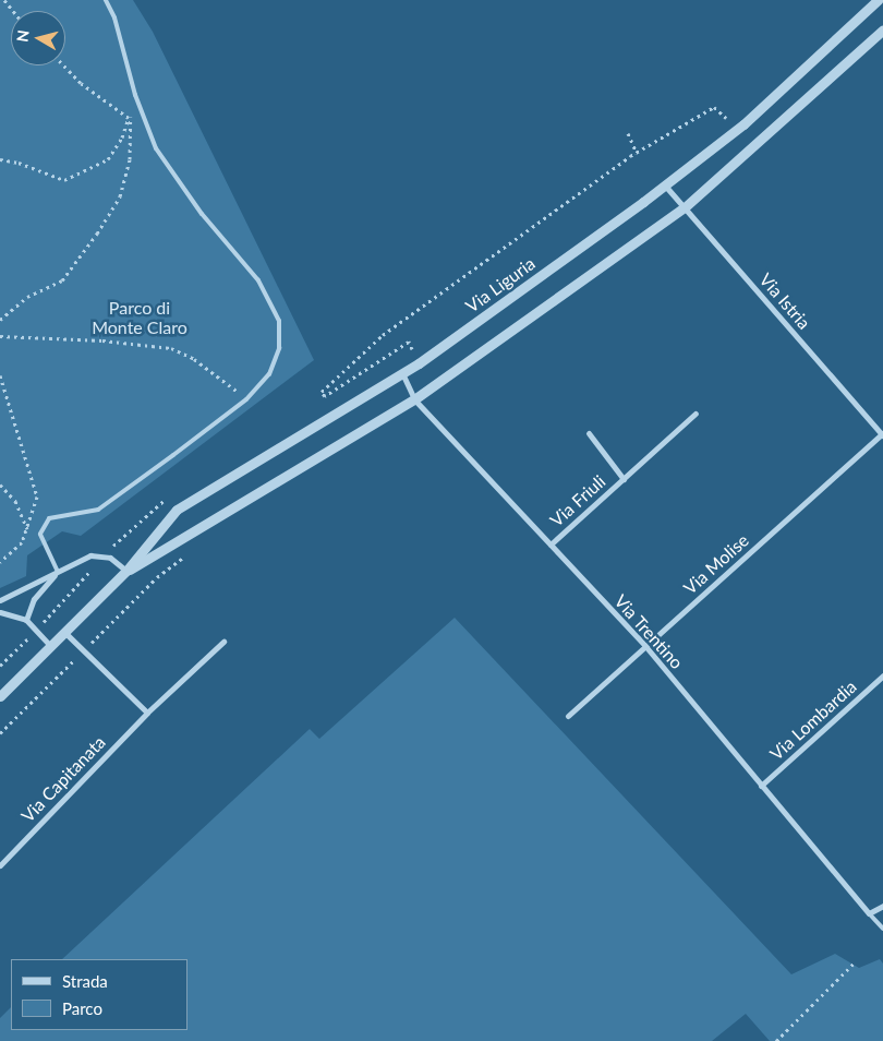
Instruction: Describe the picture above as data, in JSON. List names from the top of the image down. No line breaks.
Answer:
{"streets":{"street":["Via Liguria","Via Istria","Via Friuli","Via Molise","Via Trentino","Via Lombardia","Via Capitanata"]},"crossings":[["Via Liguria","Via Istria"],["Via Liguria","Via Trentino"],["Via Istria","Via Molise"],["Via Friuli","Via Trentino"],["Via Molise","Via Trentino"],["Via Trentino","Via Lombardia"]],"parks":["Parco di Monte Claro"],"legend":["Strada","Parco"],"north":"left"}
